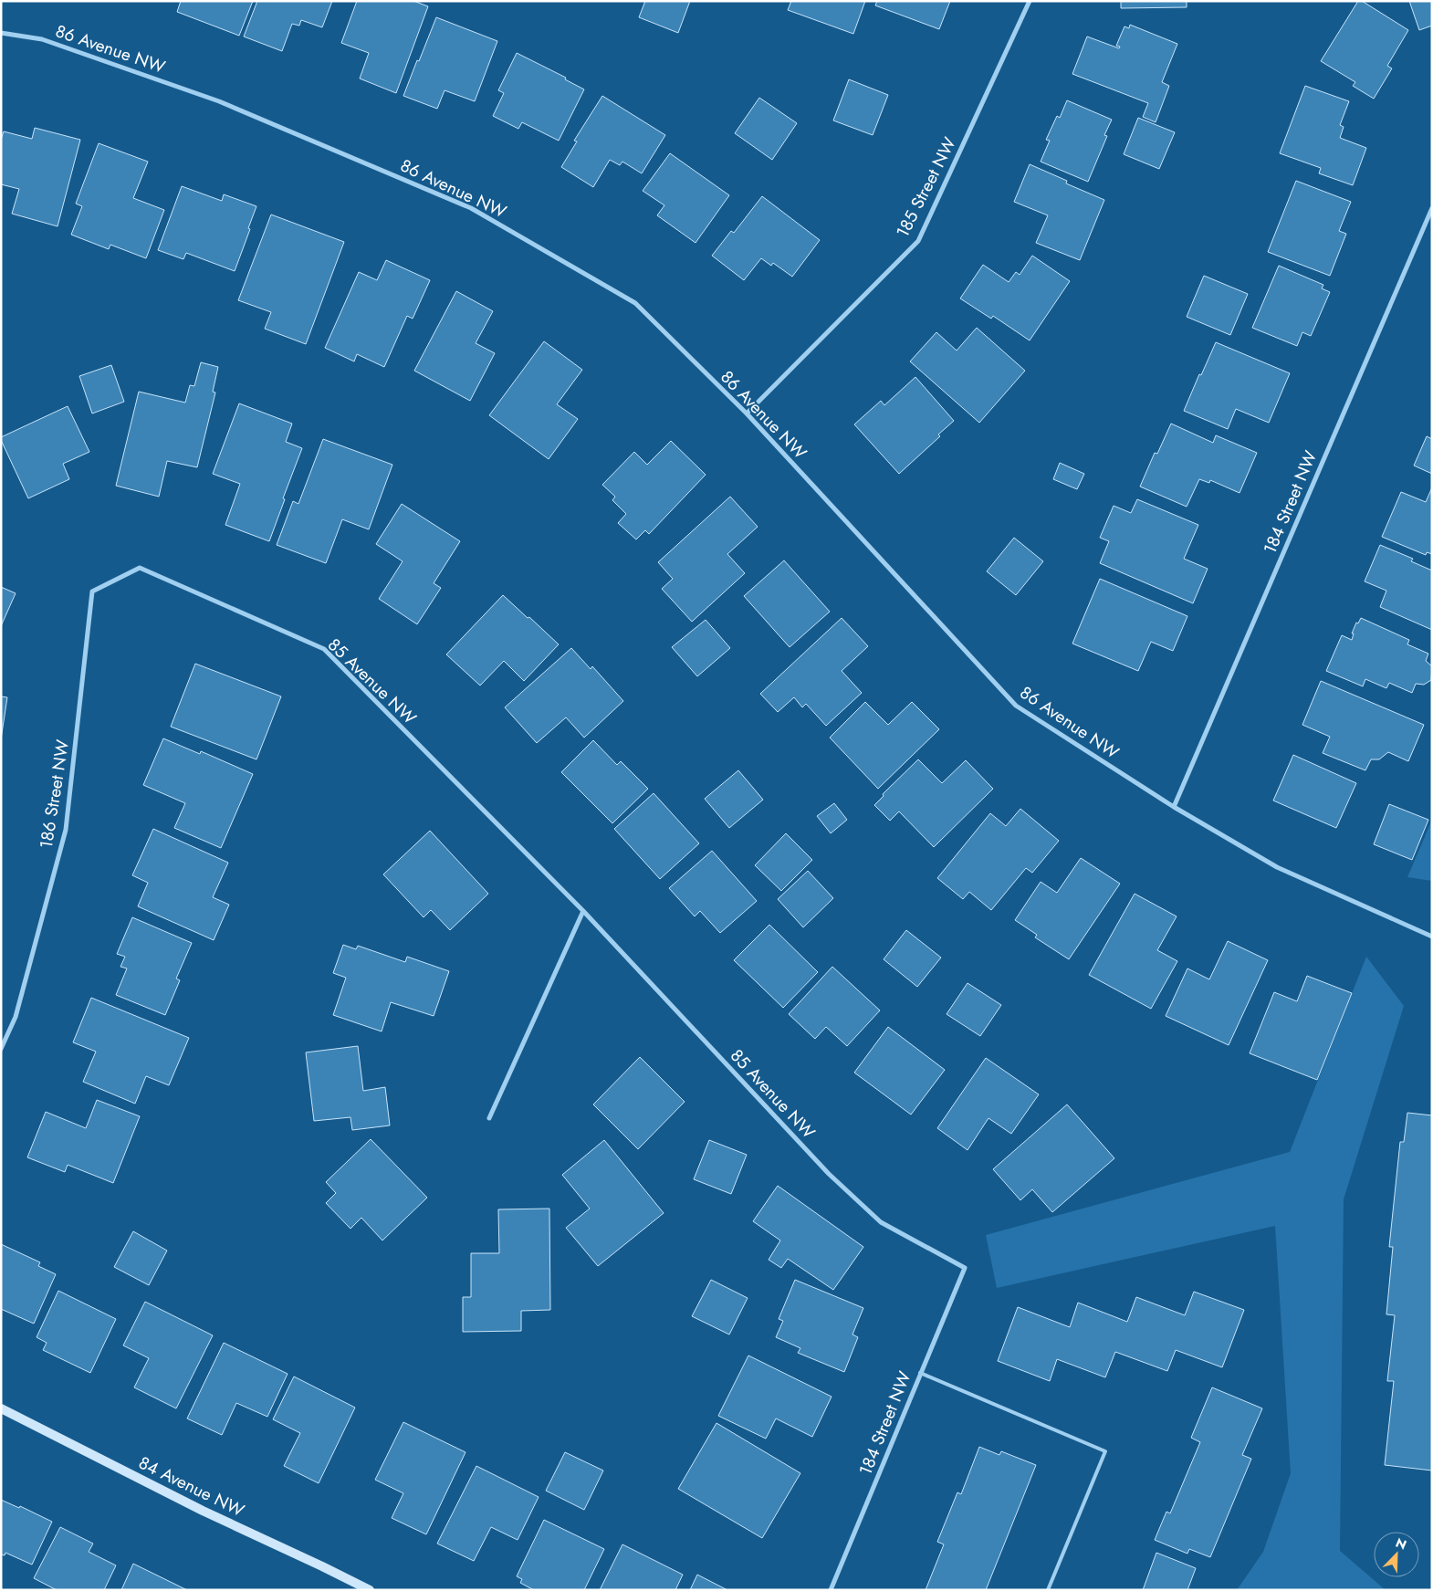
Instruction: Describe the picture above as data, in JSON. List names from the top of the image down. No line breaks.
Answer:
{"streets":{"street":["86 Avenue NW","185 Street NW","184 Street NW","85 Avenue NW","186 Street NW","84 Avenue NW"]},"crossings":[["86 Avenue NW","185 Street NW"],["86 Avenue NW","184 Street NW"],["184 Street NW","85 Avenue NW"],["85 Avenue NW","186 Street NW"]],"north":"top right"}
